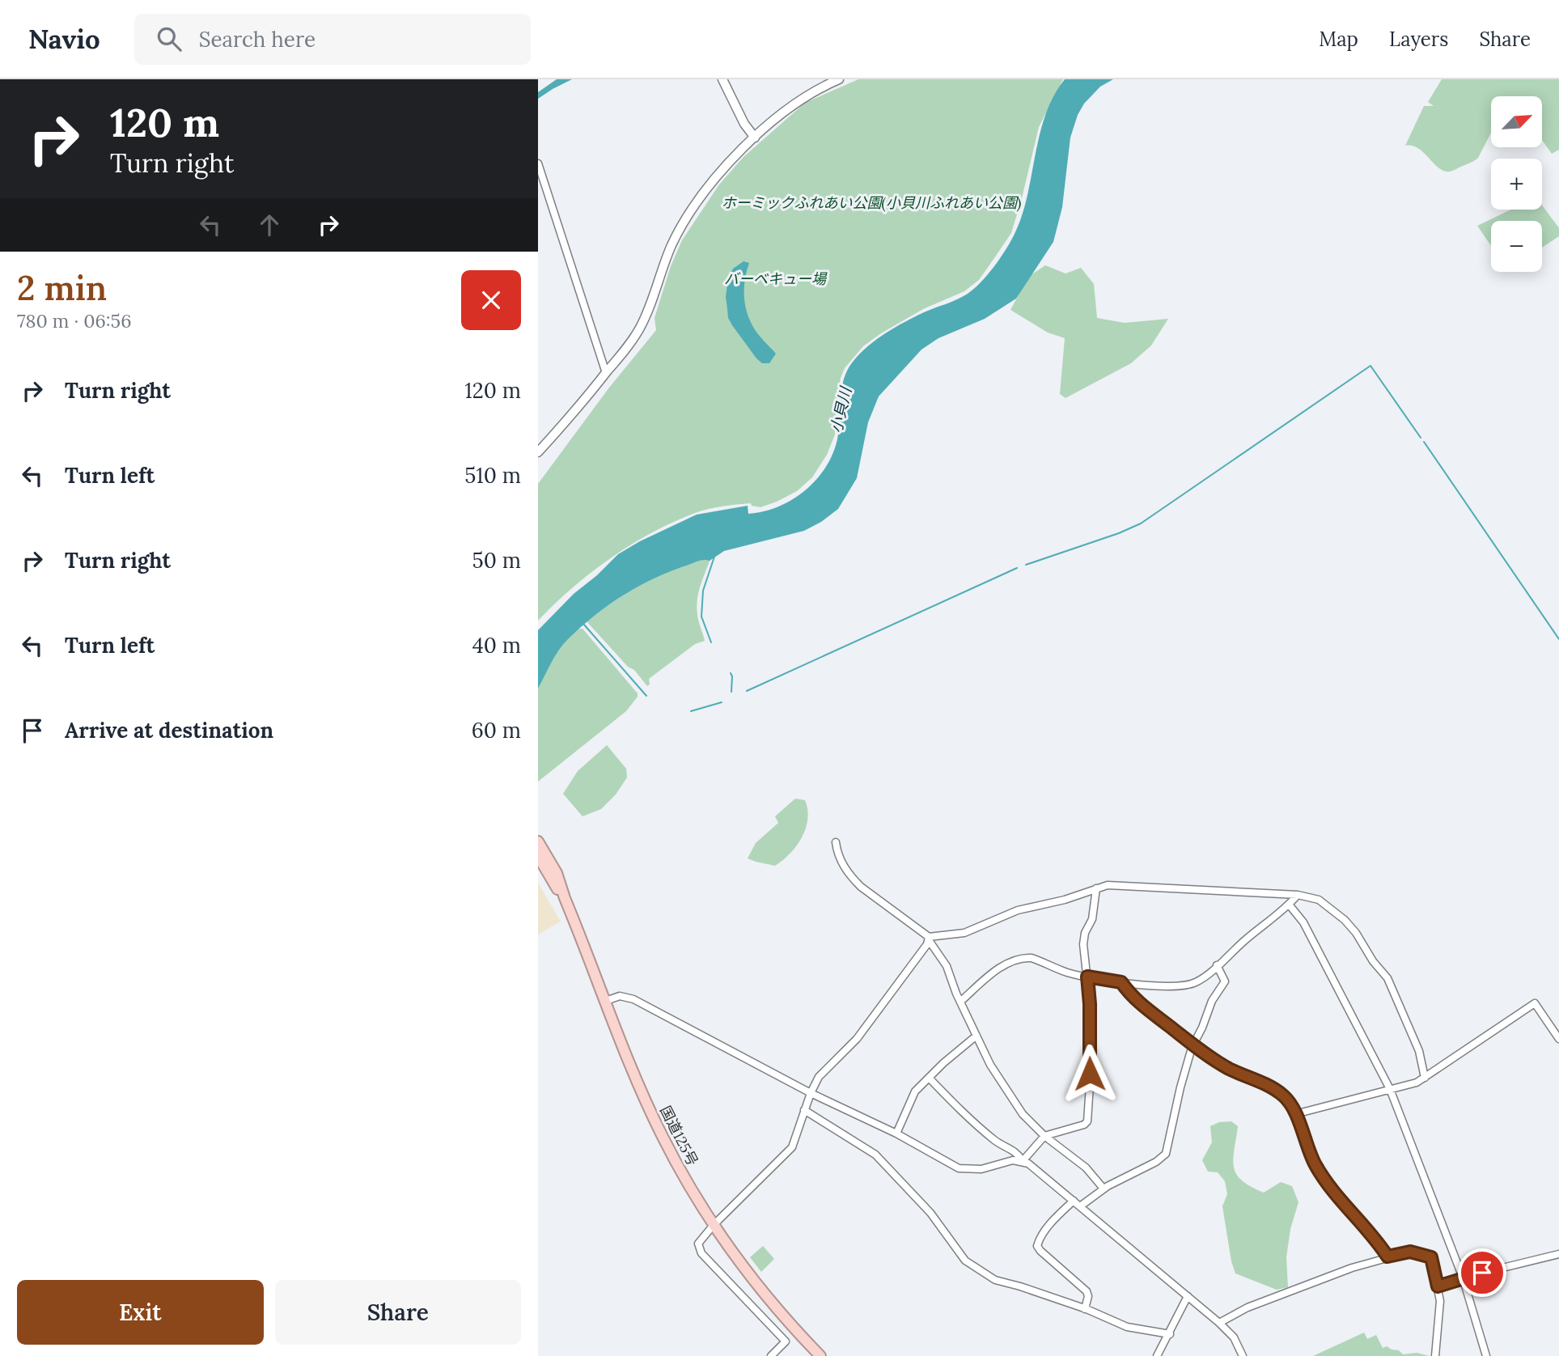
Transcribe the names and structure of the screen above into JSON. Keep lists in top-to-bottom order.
{
  "streets": {
    "highway": ["国道125号"]
  },
  "water": ["小貝川"],
  "parks": ["ホーミックふれあい公園(小貝川ふれあい公園)", "バーベキュー場"],
  "north": "top right",
  "page": {
    "header": "Navio",
    "search": "Search here",
    "nav": ["Map", "Layers", "Share"],
    "turn": ["120 m", "Turn right"],
    "map_buttons": ["+", "−"],
    "heading": ["2 min", "780 m · 06:56"],
    "list": [
      {
        "name": "Turn right",
        "value": "120 m"
      },
      {
        "name": "Turn left",
        "value": "510 m"
      },
      {
        "name": "Turn right",
        "value": "50 m"
      },
      {
        "name": "Turn left",
        "value": "40 m"
      },
      {
        "name": "Arrive at destination",
        "value": "60 m"
      }
    ],
    "buttons": ["Exit", "Share"]
  }
}
